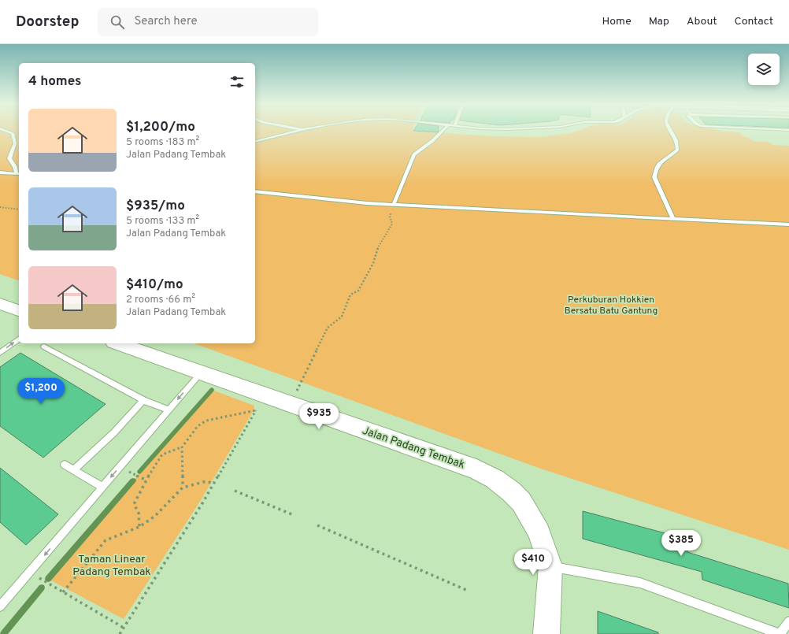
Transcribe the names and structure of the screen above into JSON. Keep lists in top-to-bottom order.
{
  "streets": {
    "street": ["Jalan Padang Tembak"]
  },
  "parks": ["Perkuburan Hokkien Bersatu Batu Gantung", "Taman Linear Padang Tembak"],
  "page": {
    "header": "Doorstep",
    "search": "Search here",
    "nav": [
      "Home",
      "Map",
      "About",
      "Contact"
    ],
    "heading": "4 homes",
    "list": [
      {
        "name": "$1,200/mo",
        "note": "5 rooms · 183 m² · Jalan Padang Tembak"
      },
      {
        "name": "$935/mo",
        "note": "5 rooms · 133 m² · Jalan Padang Tembak"
      },
      {
        "name": "$410/mo",
        "note": "2 rooms · 66 m² · Jalan Padang Tembak"
      }
    ],
    "price": [
      "$1,200",
      "$935",
      "$385",
      "$410"
    ]
  }
}
